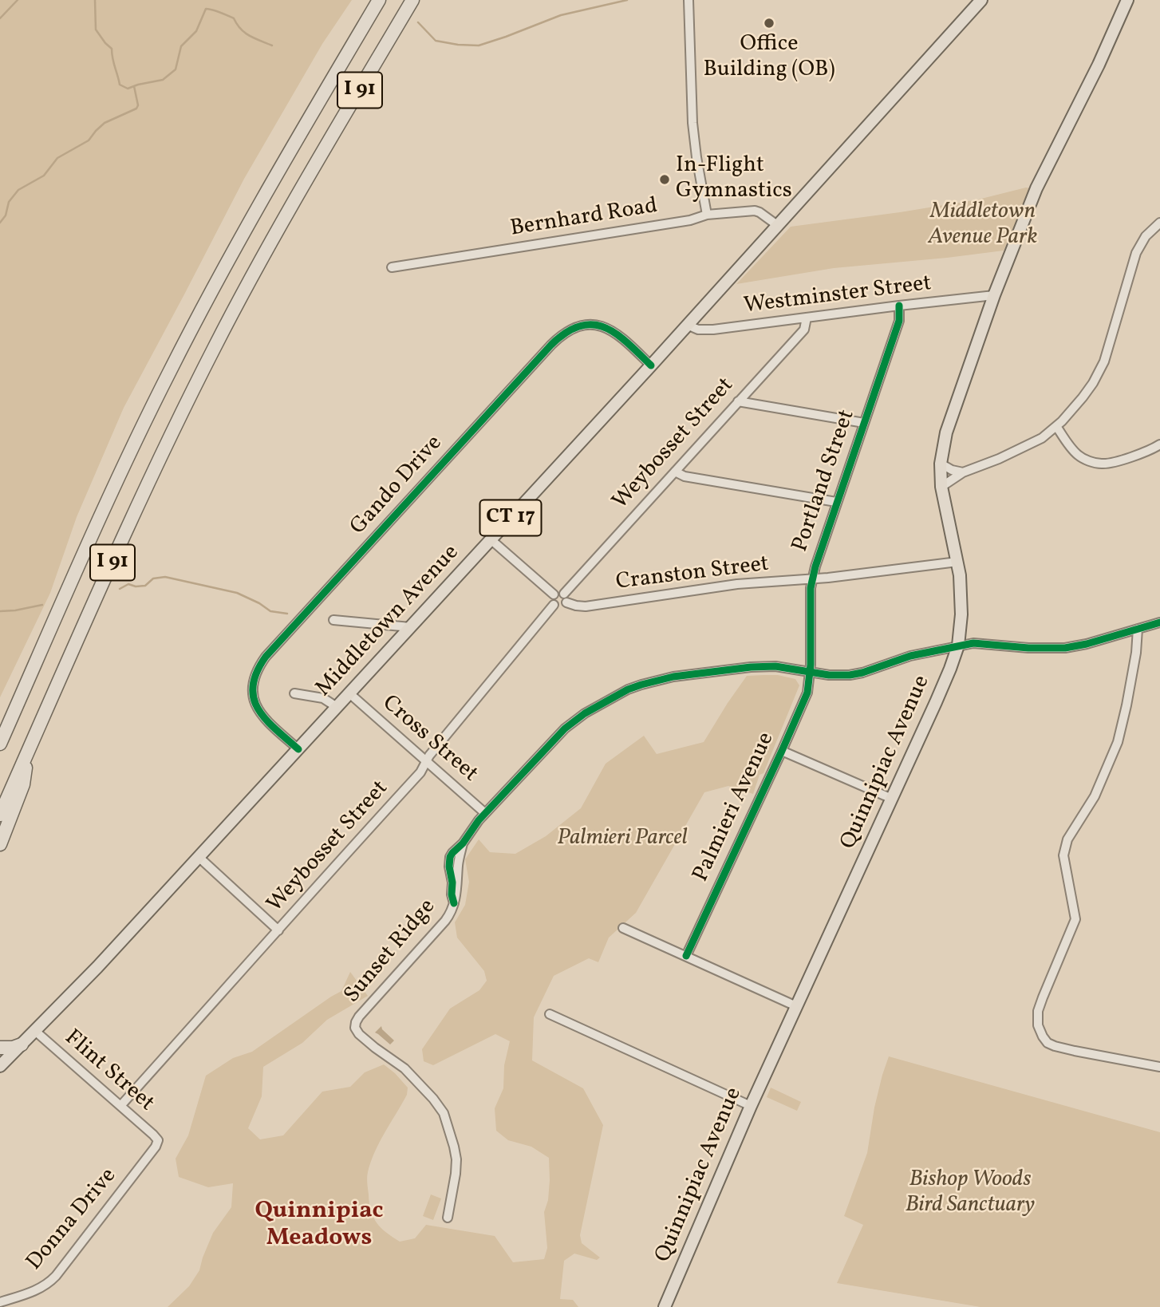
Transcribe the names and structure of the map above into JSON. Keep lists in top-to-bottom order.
{
  "streets": {
    "highway": ["I 91"],
    "main road": ["CT 17", "Middletown Avenue", "Quinnipiac Avenue"],
    "street": [
      "Bernhard Road",
      "Westminster Street",
      "Weybosset Street",
      "Portland Street",
      "Gando Drive",
      "Cranston Street",
      "Cross Street",
      "Palmieri Avenue",
      "Sunset Ridge",
      "Flint Street",
      "Donna Drive"
    ]
  },
  "crossings": [
    ["Bernhard Road", "Middletown Avenue"],
    ["Westminster Street", "Weybosset Street"],
    ["Westminster Street", "Portland Street"],
    ["Westminster Street", "Middletown Avenue"],
    ["Westminster Street", "Quinnipiac Avenue"],
    ["Weybosset Street", "Cranston Street"],
    ["Weybosset Street", "Cross Street"],
    ["Weybosset Street", "Flint Street"],
    ["Portland Street", "Cranston Street"],
    ["Portland Street", "Palmieri Avenue"],
    ["Portland Street", "Sunset Ridge"],
    ["Gando Drive", "Middletown Avenue"],
    ["Cranston Street", "Quinnipiac Avenue"],
    ["Middletown Avenue", "Cross Street"],
    ["Middletown Avenue", "Flint Street"],
    ["Cross Street", "Sunset Ridge"],
    ["Quinnipiac Avenue", "Sunset Ridge"],
    ["Palmieri Avenue", "Sunset Ridge"],
    ["Flint Street", "Donna Drive"]
  ],
  "districts": ["Quinnipiac Meadows"],
  "parks": ["Middletown Avenue Park", "Palmieri Parcel", "Bishop Woods Bird Sanctuary"],
  "places": ["Office Building (OB)", "In-Flight Gymnastics"]
}
